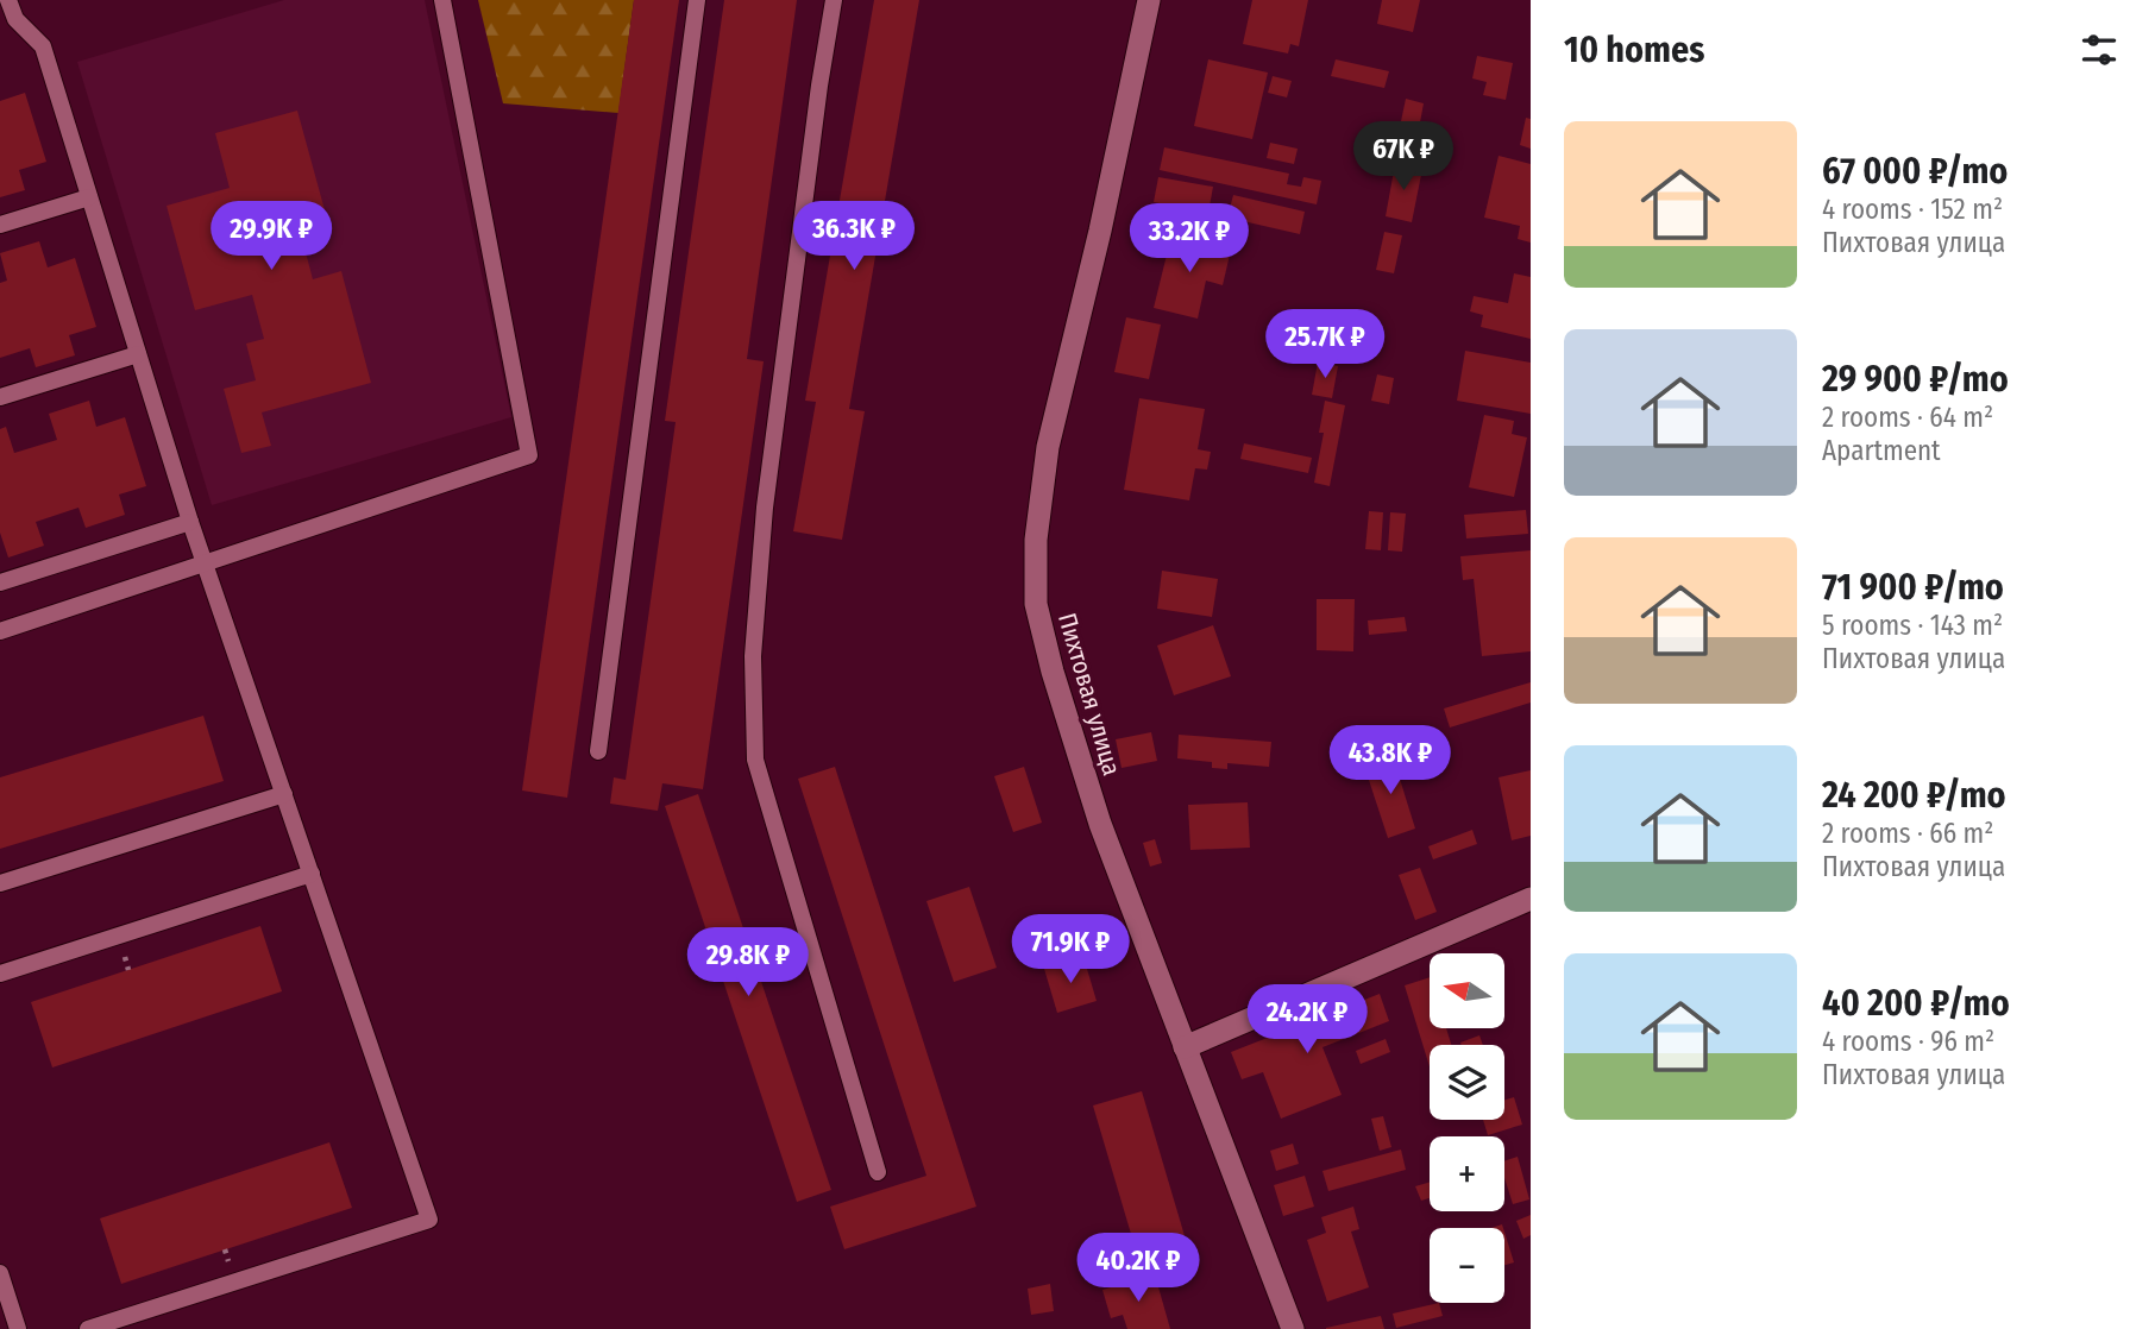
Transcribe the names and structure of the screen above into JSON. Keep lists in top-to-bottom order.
{
  "streets": {
    "street": ["Пихтовая улица"]
  },
  "north": "left",
  "page": {
    "heading": "10 homes",
    "list": [
      {
        "name": "67 000 ₽/mo",
        "note": "4 rooms · 152 m² · Пихтовая улица"
      },
      {
        "name": "29 900 ₽/mo",
        "note": "2 rooms · 64 m² · Apartment"
      },
      {
        "name": "71 900 ₽/mo",
        "note": "5 rooms · 143 m² · Пихтовая улица"
      },
      {
        "name": "24 200 ₽/mo",
        "note": "2 rooms · 66 m² · Пихтовая улица"
      },
      {
        "name": "40 200 ₽/mo",
        "note": "4 rooms · 96 m² · Пихтовая улица"
      }
    ],
    "price": [
      "67K ₽",
      "29.9K ₽",
      "36.3K ₽",
      "33.2K ₽",
      "25.7K ₽",
      "43.8K ₽",
      "71.9K ₽",
      "29.8K ₽",
      "24.2K ₽",
      "40.2K ₽"
    ],
    "map_buttons": ["+", "−"]
  }
}
